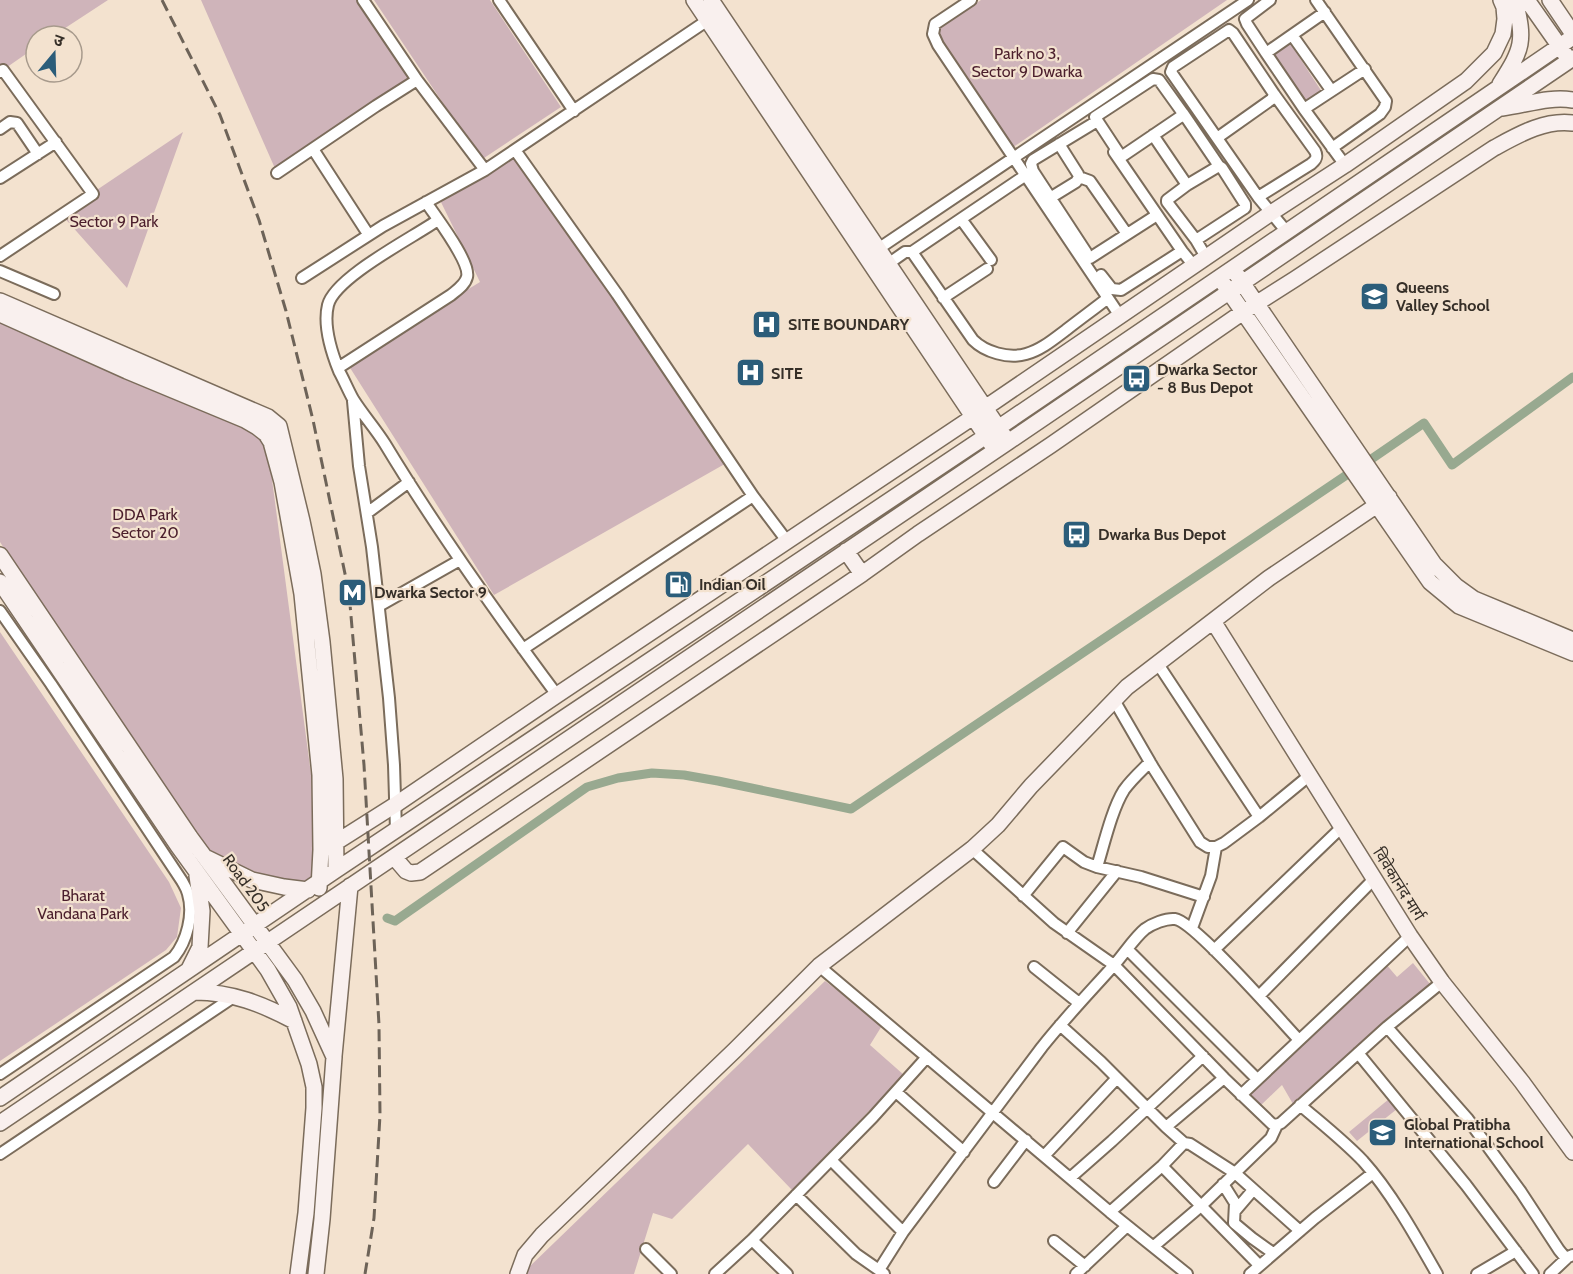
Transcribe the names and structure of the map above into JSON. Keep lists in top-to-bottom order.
{
  "streets": {
    "street": ["Road 205", "विवेकानंद मार्ग"]
  },
  "parks": [
    "Park no 3, Sector 9 Dwarka",
    "Sector 9 Park",
    "DDA Park Sector 20",
    "Bharat Vandana Park"
  ],
  "places": {
    "school or university": ["Queens Valley School", "Global Pratibha International School"],
    "hospital": ["SITE BOUNDARY", "SITE"],
    "bus stop": ["Dwarka Sector - 8 Bus Depot", "Dwarka Bus Depot"],
    "fuel station": ["Indian Oil"],
    "metro station": ["Dwarka Sector 9"]
  },
  "north": "top"
}
